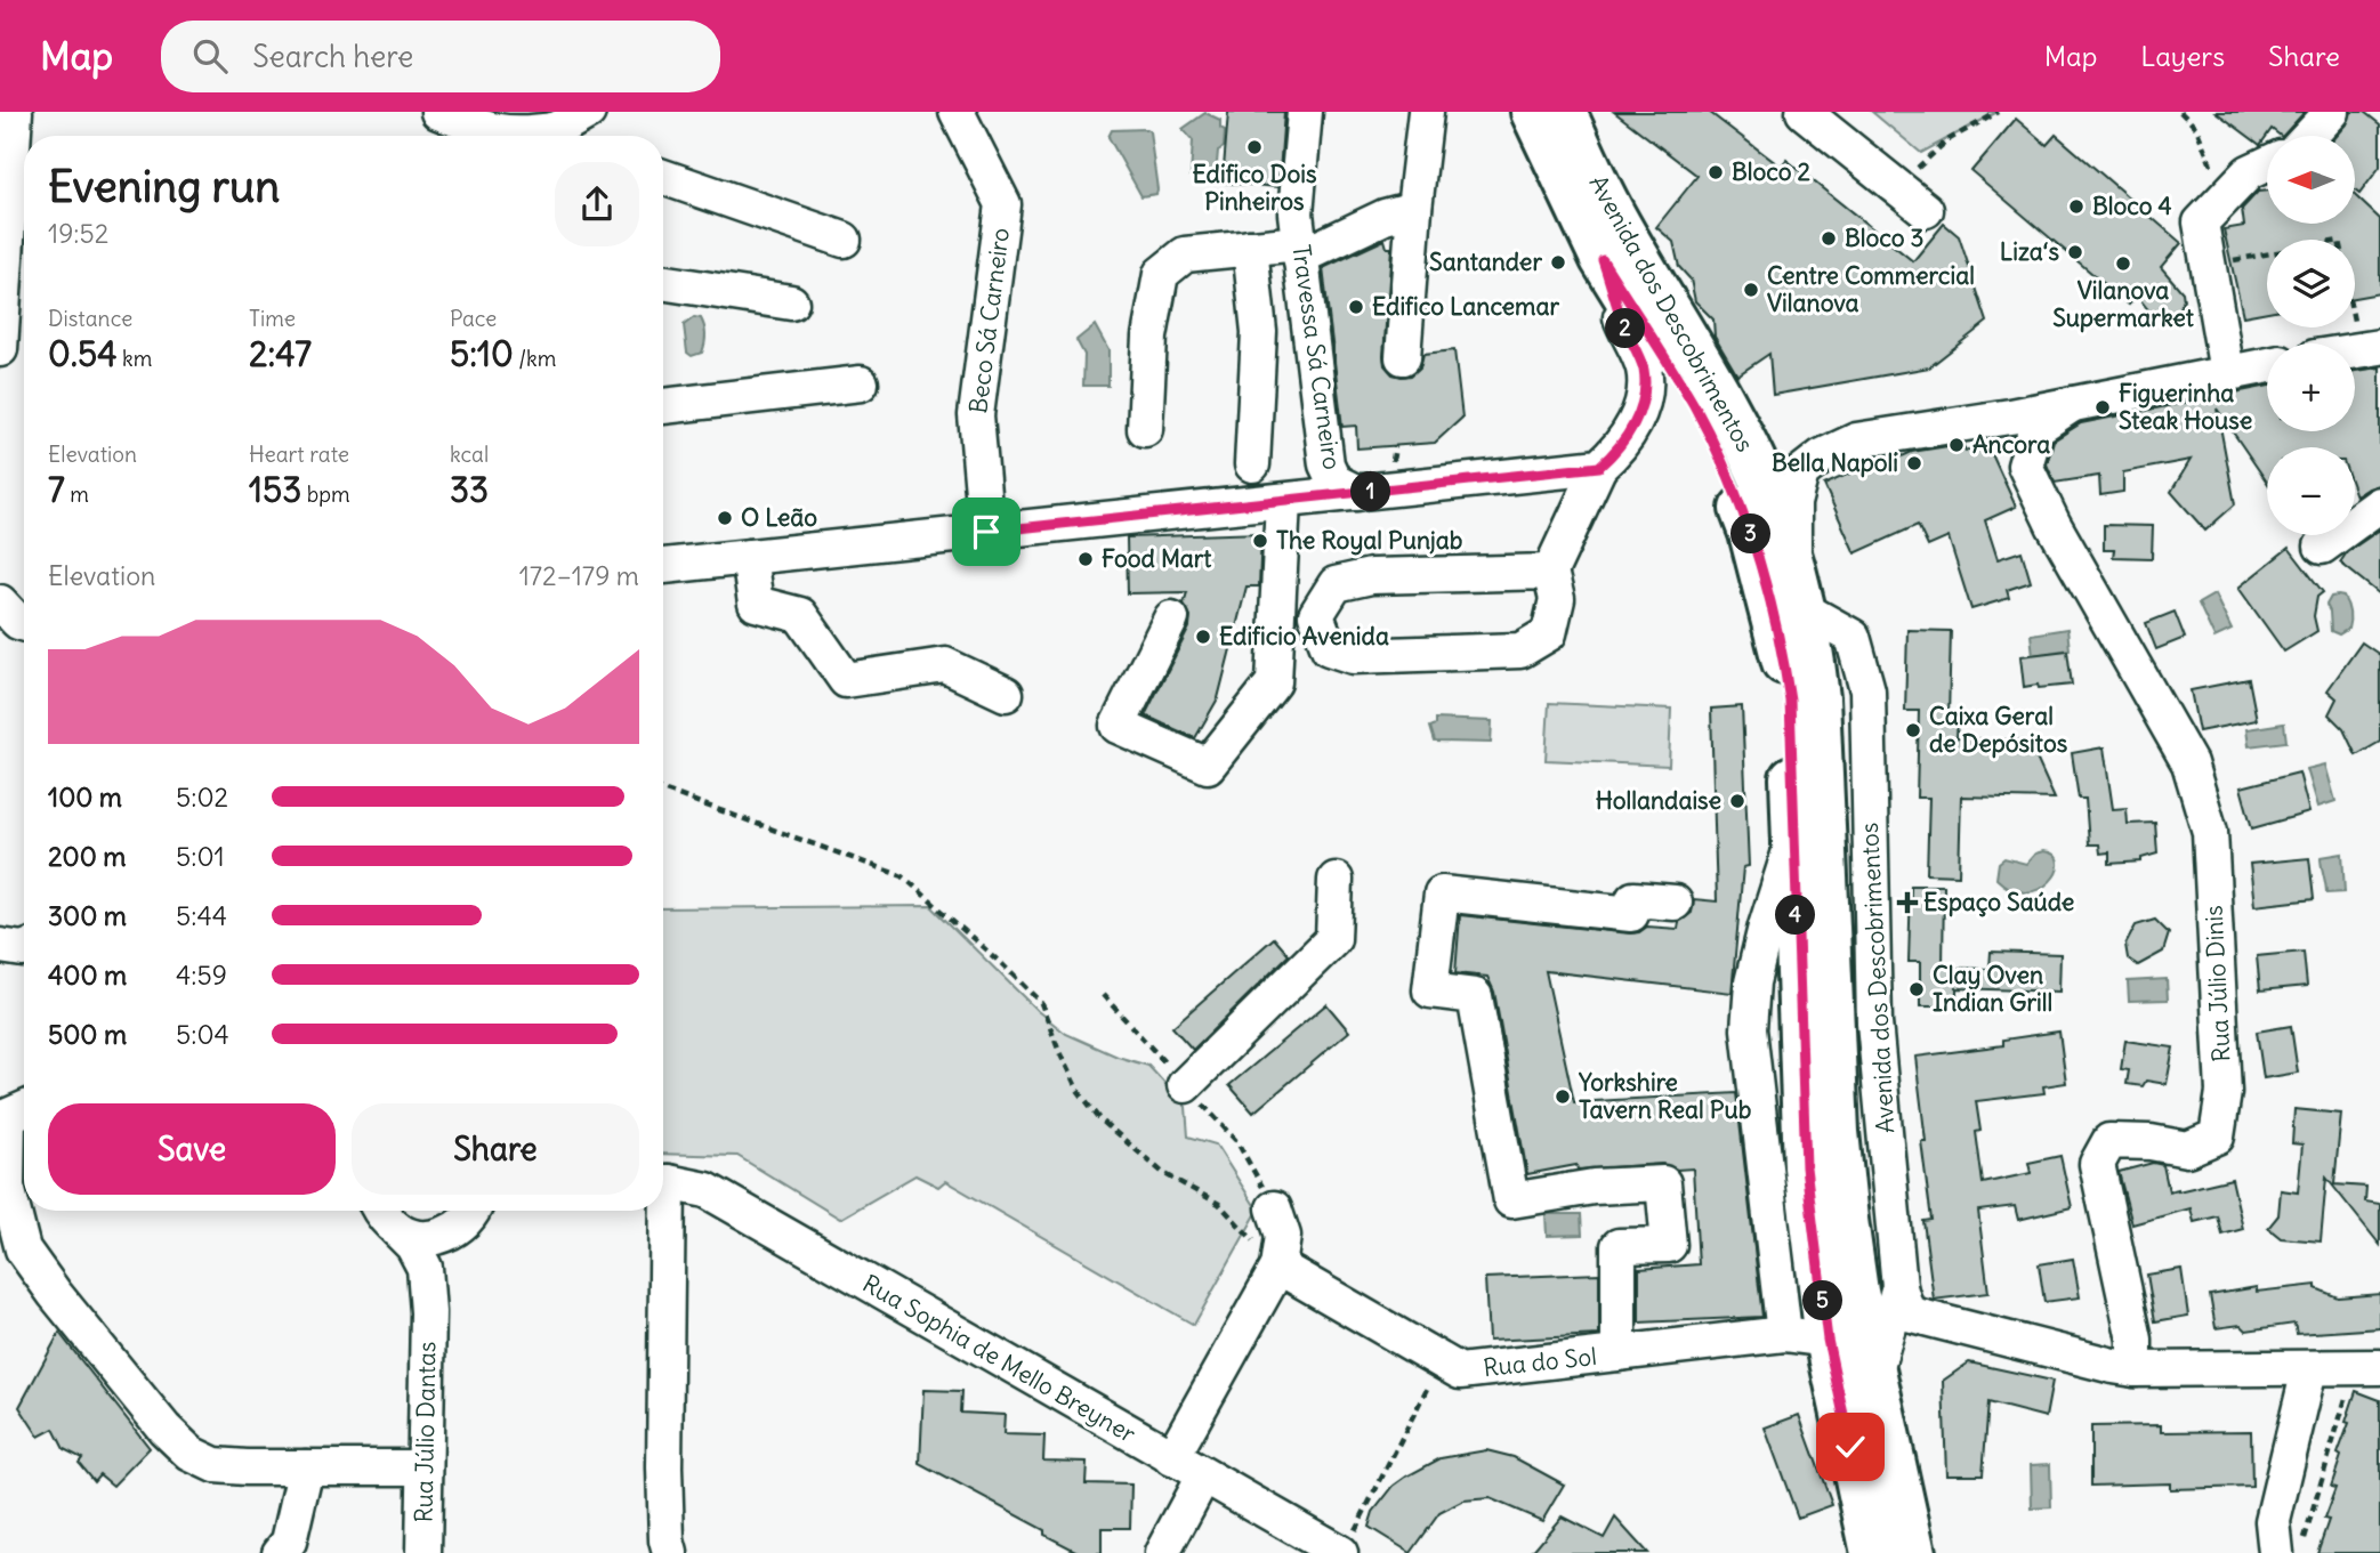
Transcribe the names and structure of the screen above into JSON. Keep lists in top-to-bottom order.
{
  "streets": {
    "main road": ["Avenida dos Descobrimentos"],
    "street": [
      "Beco Sá Carneiro",
      "Travessa Sá Carneiro",
      "Rua Júlio Dinis",
      "Rua Sophia de Mello Breyner",
      "Rua do Sol",
      "Rua Júlio Dantas"
    ]
  },
  "crossings": [
    ["Avenida dos Descobrimentos", "Rua do Sol"]
  ],
  "places": {
    "other": [
      "Edifico Dois Pinheiros",
      "Bloco 2",
      "Bloco 4",
      "Bloco 3",
      "Liza‘s",
      "Santander",
      "Vilanova Supermarket",
      "Centre Commercial Vilanova",
      "Edifico Lancemar",
      "Figuerinha Steak House",
      "Ancora",
      "Bella Napoli",
      "O Leão",
      "The Royal Punjab",
      "Food Mart",
      "Edificio Avenida",
      "Caixa Geral de Depósitos",
      "Hollandaise",
      "Clay Oven Indian Grill",
      "Yorkshire Tavern Real Pub"
    ],
    "health": ["Espaço Saúde"]
  },
  "north": "left",
  "page": {
    "header": "Map",
    "search": "Search here",
    "nav": ["Map", "Layers", "Share"],
    "map_buttons": ["+", "−"],
    "heading": ["Evening run", "19:52"],
    "stats": [
      ["Distance", "0.54 km"],
      ["Time", "2:47"],
      ["Pace", "5:10 /km"],
      ["Elevation", "7 m"],
      ["Heart rate", "153 bpm"],
      ["kcal", "33"]
    ],
    "pins": [
      "2",
      "1",
      "3",
      "4",
      "5"
    ],
    "chart": ["Elevation", "172–179 m"],
    "list": [
      {
        "name": "100 m",
        "note": "5:02"
      },
      {
        "name": "200 m",
        "note": "5:01"
      },
      {
        "name": "300 m",
        "note": "5:44"
      },
      {
        "name": "400 m",
        "note": "4:59"
      },
      {
        "name": "500 m",
        "note": "5:04"
      }
    ],
    "buttons": ["Save", "Share"]
  }
}
